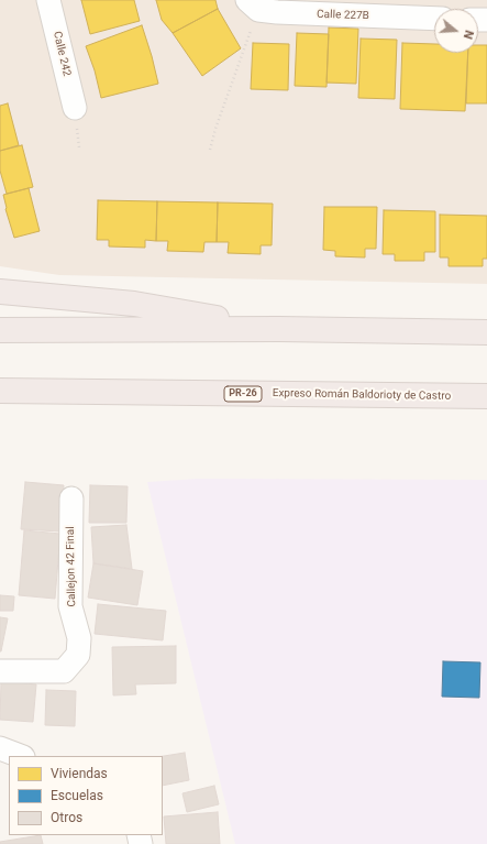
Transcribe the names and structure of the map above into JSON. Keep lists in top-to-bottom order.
{
  "streets": {
    "highway": ["PR-26", "Expreso Román Baldorioty de Castro"],
    "street": ["Calle 227B", "Calle 242", "Callejon 42 Final"]
  },
  "legend": ["Viviendas", "Escuelas", "Otros"],
  "north": "right"
}
